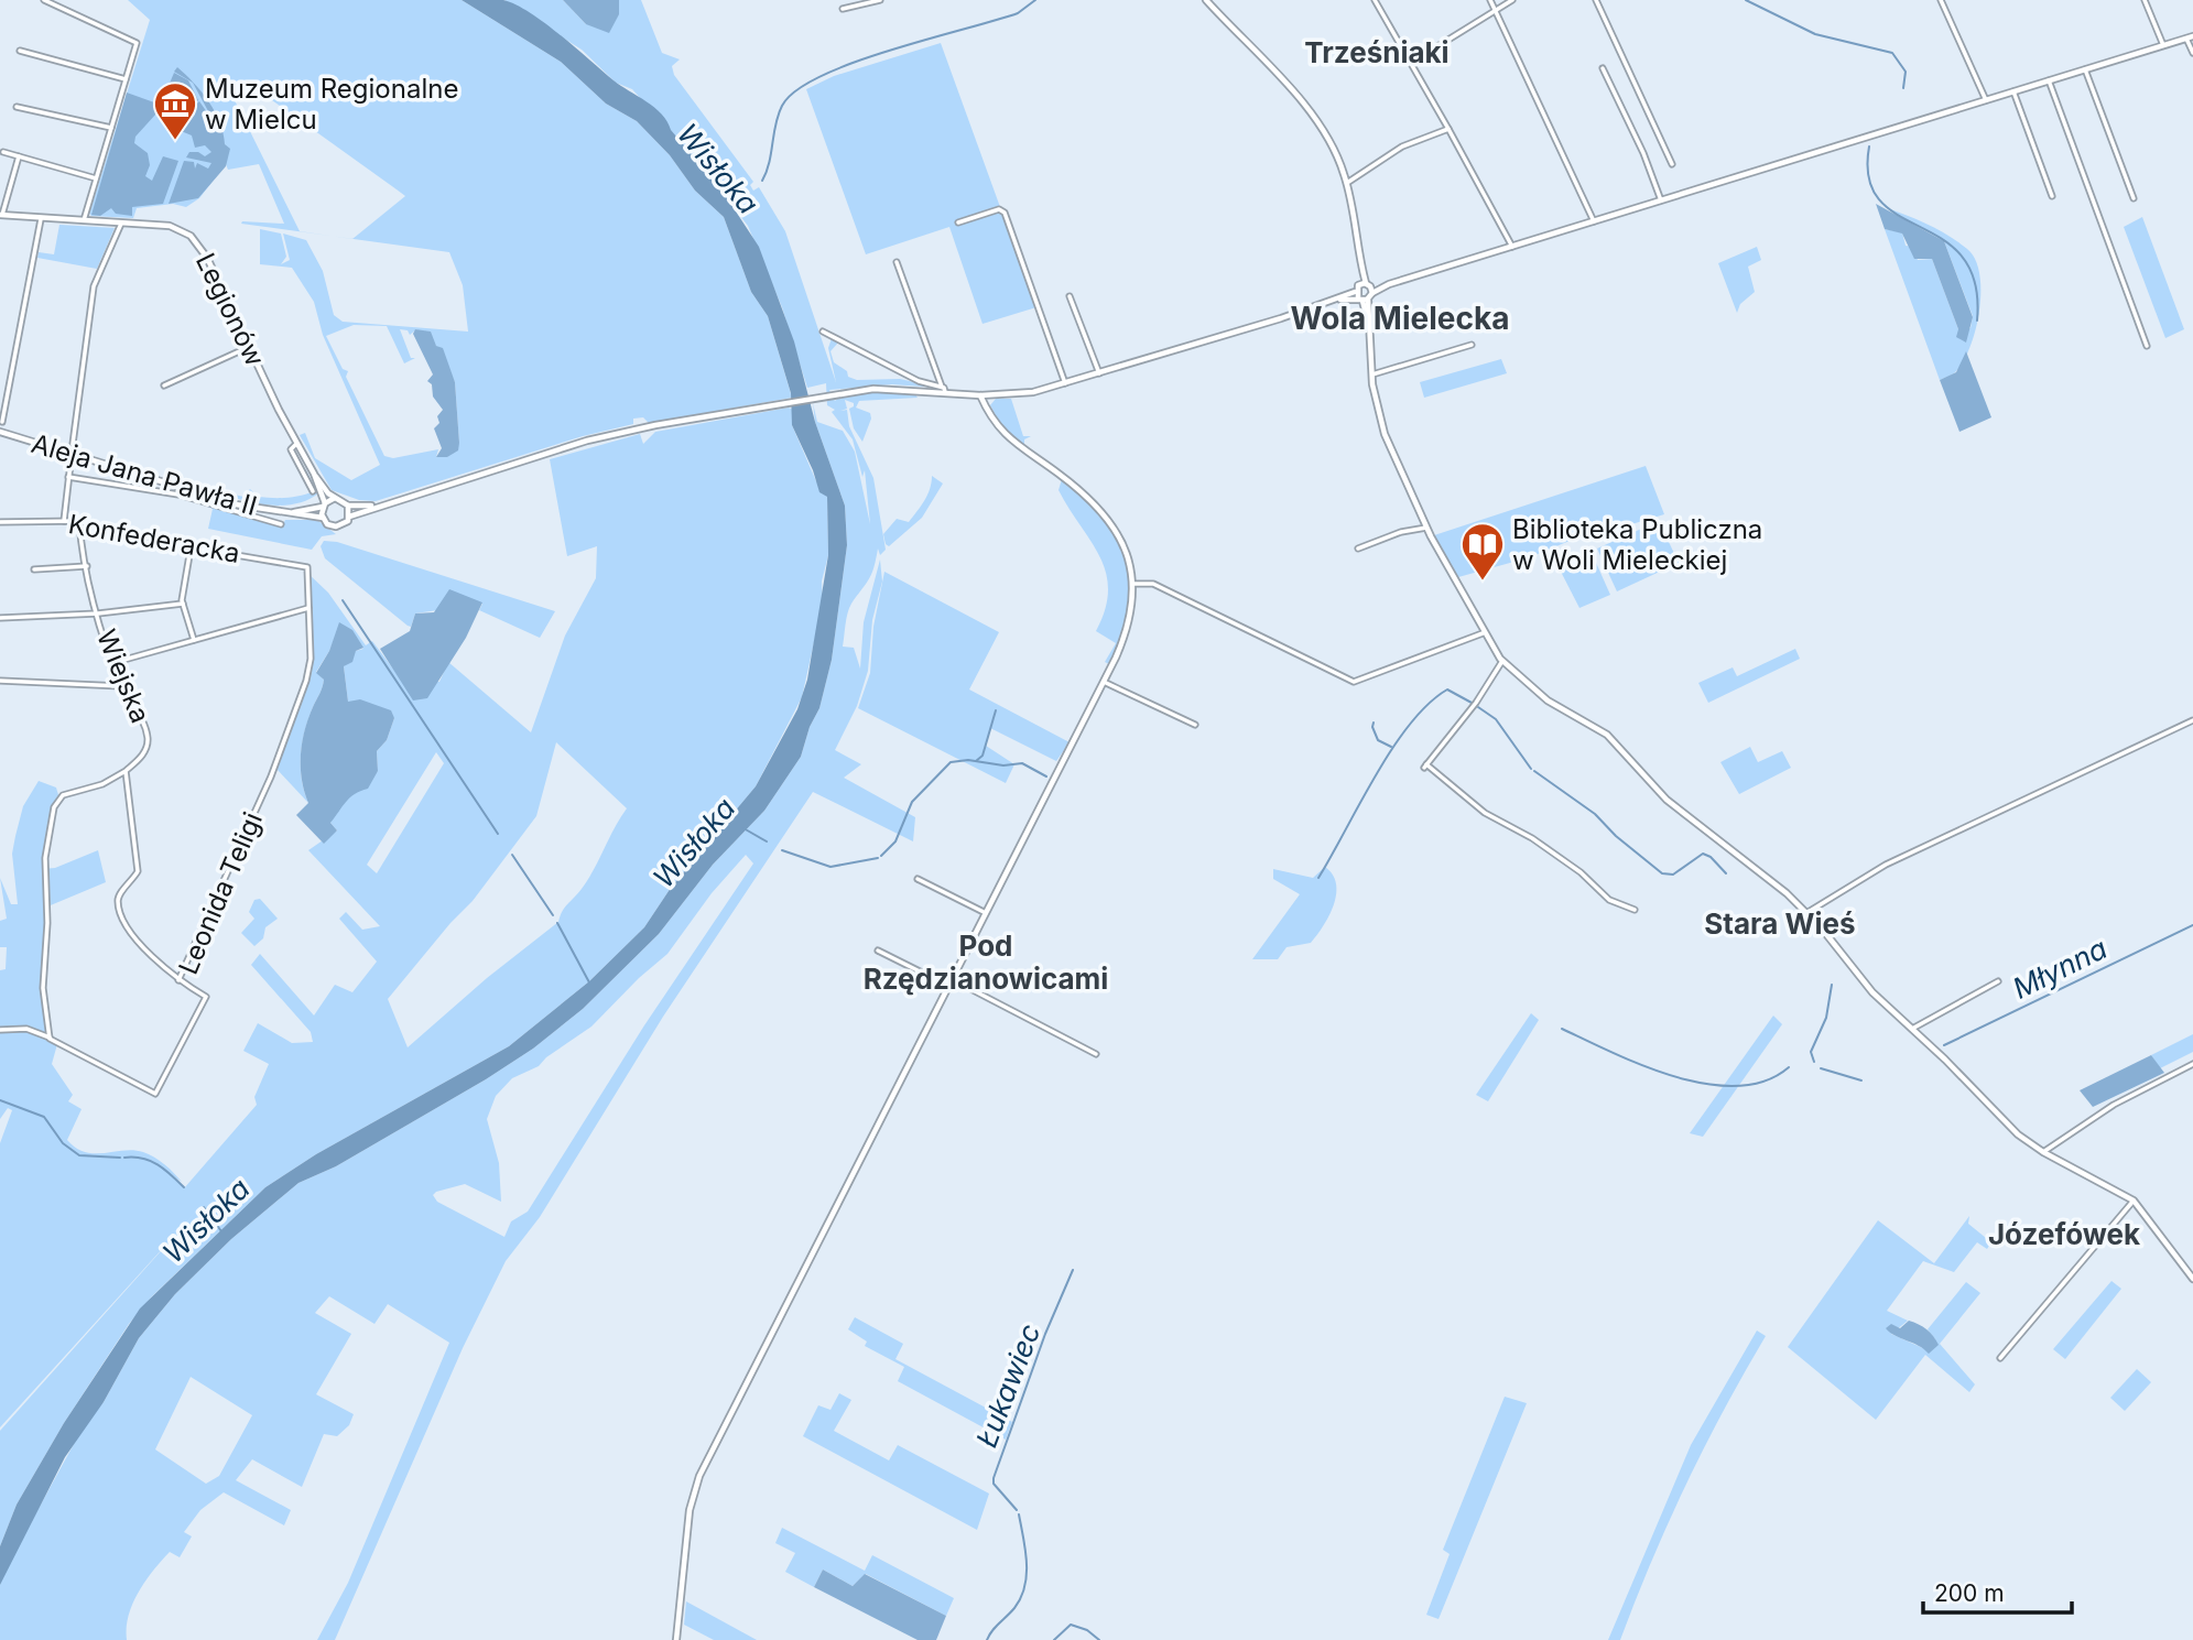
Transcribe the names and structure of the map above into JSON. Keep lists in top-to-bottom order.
{
  "streets": {
    "street": [
      "Legionów",
      "Aleja Jana Pawła II",
      "Konfederacka",
      "Wiejska",
      "Leonida Teligi"
    ]
  },
  "crossings": [
    ["Legionów", "Aleja Jana Pawła II"],
    ["Konfederacka", "Wiejska"],
    ["Konfederacka", "Leonida Teligi"]
  ],
  "districts": [
    "Trześniaki",
    "Wola Mielecka",
    "Stara Wieś",
    "Pod Rzędzianowicami",
    "Józefówek"
  ],
  "water": ["Wisłoka", "Młynna", "Łukawiec"],
  "places": {
    "museum": ["Muzeum Regionalne w Mielcu"],
    "library": ["Biblioteka Publiczna w Woli Mieleckiej"]
  },
  "scale_bar": "200 m"
}
